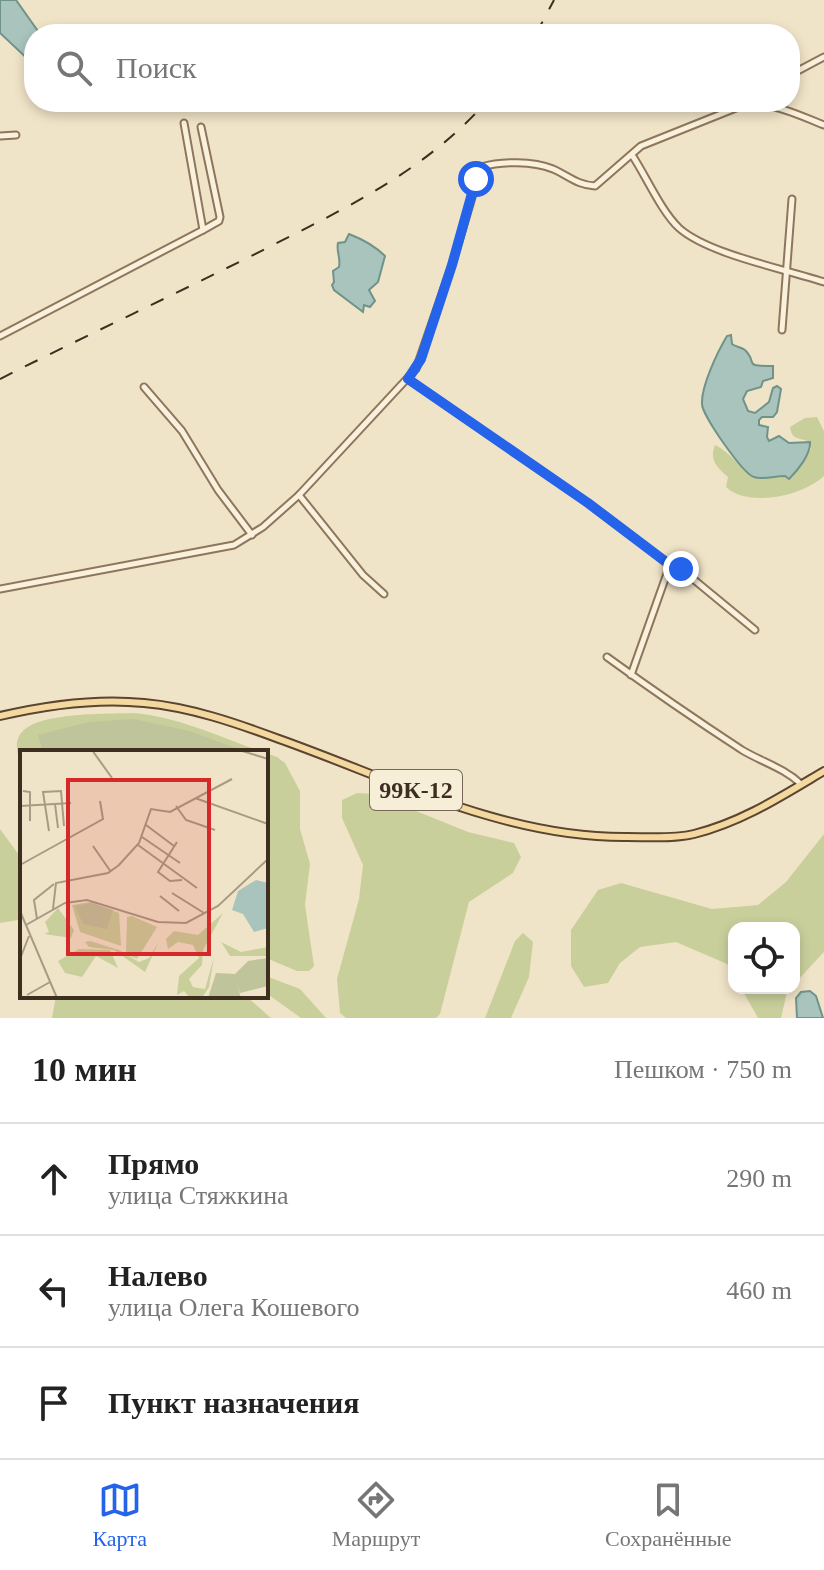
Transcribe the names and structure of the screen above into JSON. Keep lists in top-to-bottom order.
{
  "streets": {
    "main road": ["99К-12"]
  },
  "page": {
    "search": "Поиск",
    "heading": ["10 мин", "Пешком · 750 m"],
    "list": [
      ["Прямо", "улица Стяжкина", "290 m"],
      ["Налево", "улица Олега Кошевого", "460 m"],
      "Пункт назначения"
    ],
    "nav": ["Карта", "Маршрут", "Сохранённые"]
  }
}
